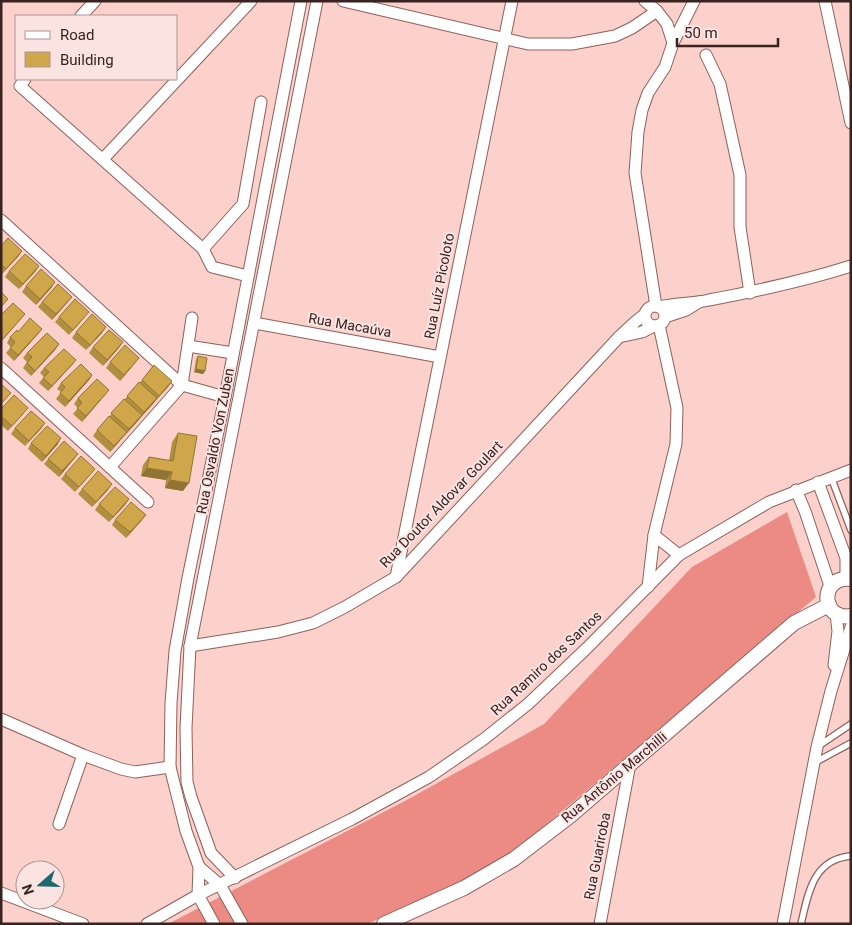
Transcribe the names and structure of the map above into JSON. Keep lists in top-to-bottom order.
{
  "streets": {
    "street": [
      "Rua Luíz Picoloto",
      "Rua Macaúva",
      "Rua Osvaldo Von Zuben",
      "Rua Doutor Aldovar Goulart",
      "Rua Ramiro dos Santos",
      "Rua Antônio Marchilli",
      "Rua Guariroba"
    ]
  },
  "crossings": [
    ["Rua Luíz Picoloto", "Rua Macaúva"],
    ["Rua Luíz Picoloto", "Rua Doutor Aldovar Goulart"],
    ["Rua Macaúva", "Rua Osvaldo Von Zuben"],
    ["Rua Osvaldo Von Zuben", "Rua Doutor Aldovar Goulart"],
    ["Rua Osvaldo Von Zuben", "Rua Ramiro dos Santos"],
    ["Rua Antônio Marchilli", "Rua Guariroba"]
  ],
  "legend": ["Road", "Building"],
  "scale_bar": "50 m",
  "north": "left"
}
